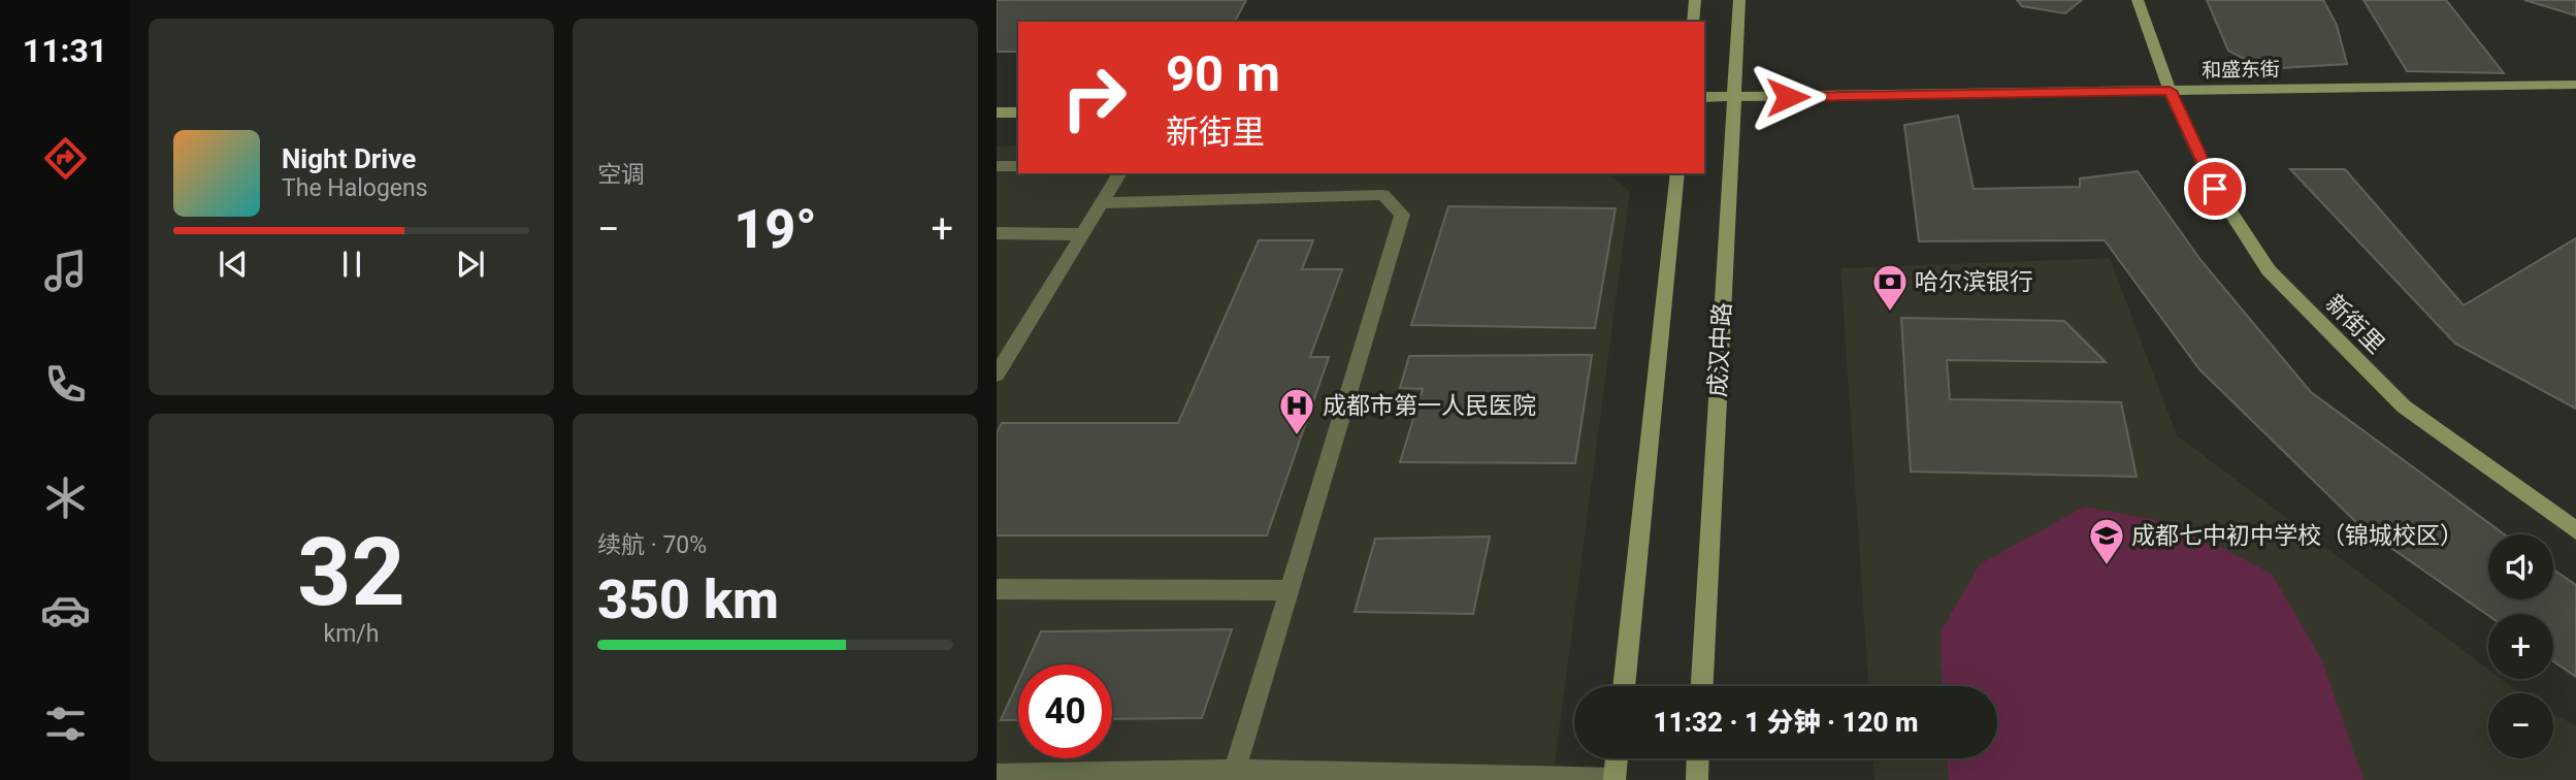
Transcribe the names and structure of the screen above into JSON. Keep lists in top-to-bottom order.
{
  "streets": {
    "street": ["和盛东街", "新街里", "成汉中路"]
  },
  "crossings": [
    ["和盛东街", "新街里"],
    ["和盛东街", "成汉中路"]
  ],
  "places": {
    "bank": ["哈尔滨银行"],
    "hospital": ["成都市第一人民医院"],
    "school or university": ["成都七中初中学校（锦城校区）"]
  },
  "page": {
    "tabs": "11:31",
    "tile": [
      "空调",
      ["32", "km/h"],
      ["续航 · 70%", "350 km"]
    ],
    "turn": ["90 m", "新街里"],
    "song": ["Night Drive", "The Halogens"],
    "heat": ["−", "19°", "+"],
    "map_buttons": ["+", "−"],
    "limit": "40",
    "trip": "11:32 · 1 分钟 · 120 m"
  }
}
